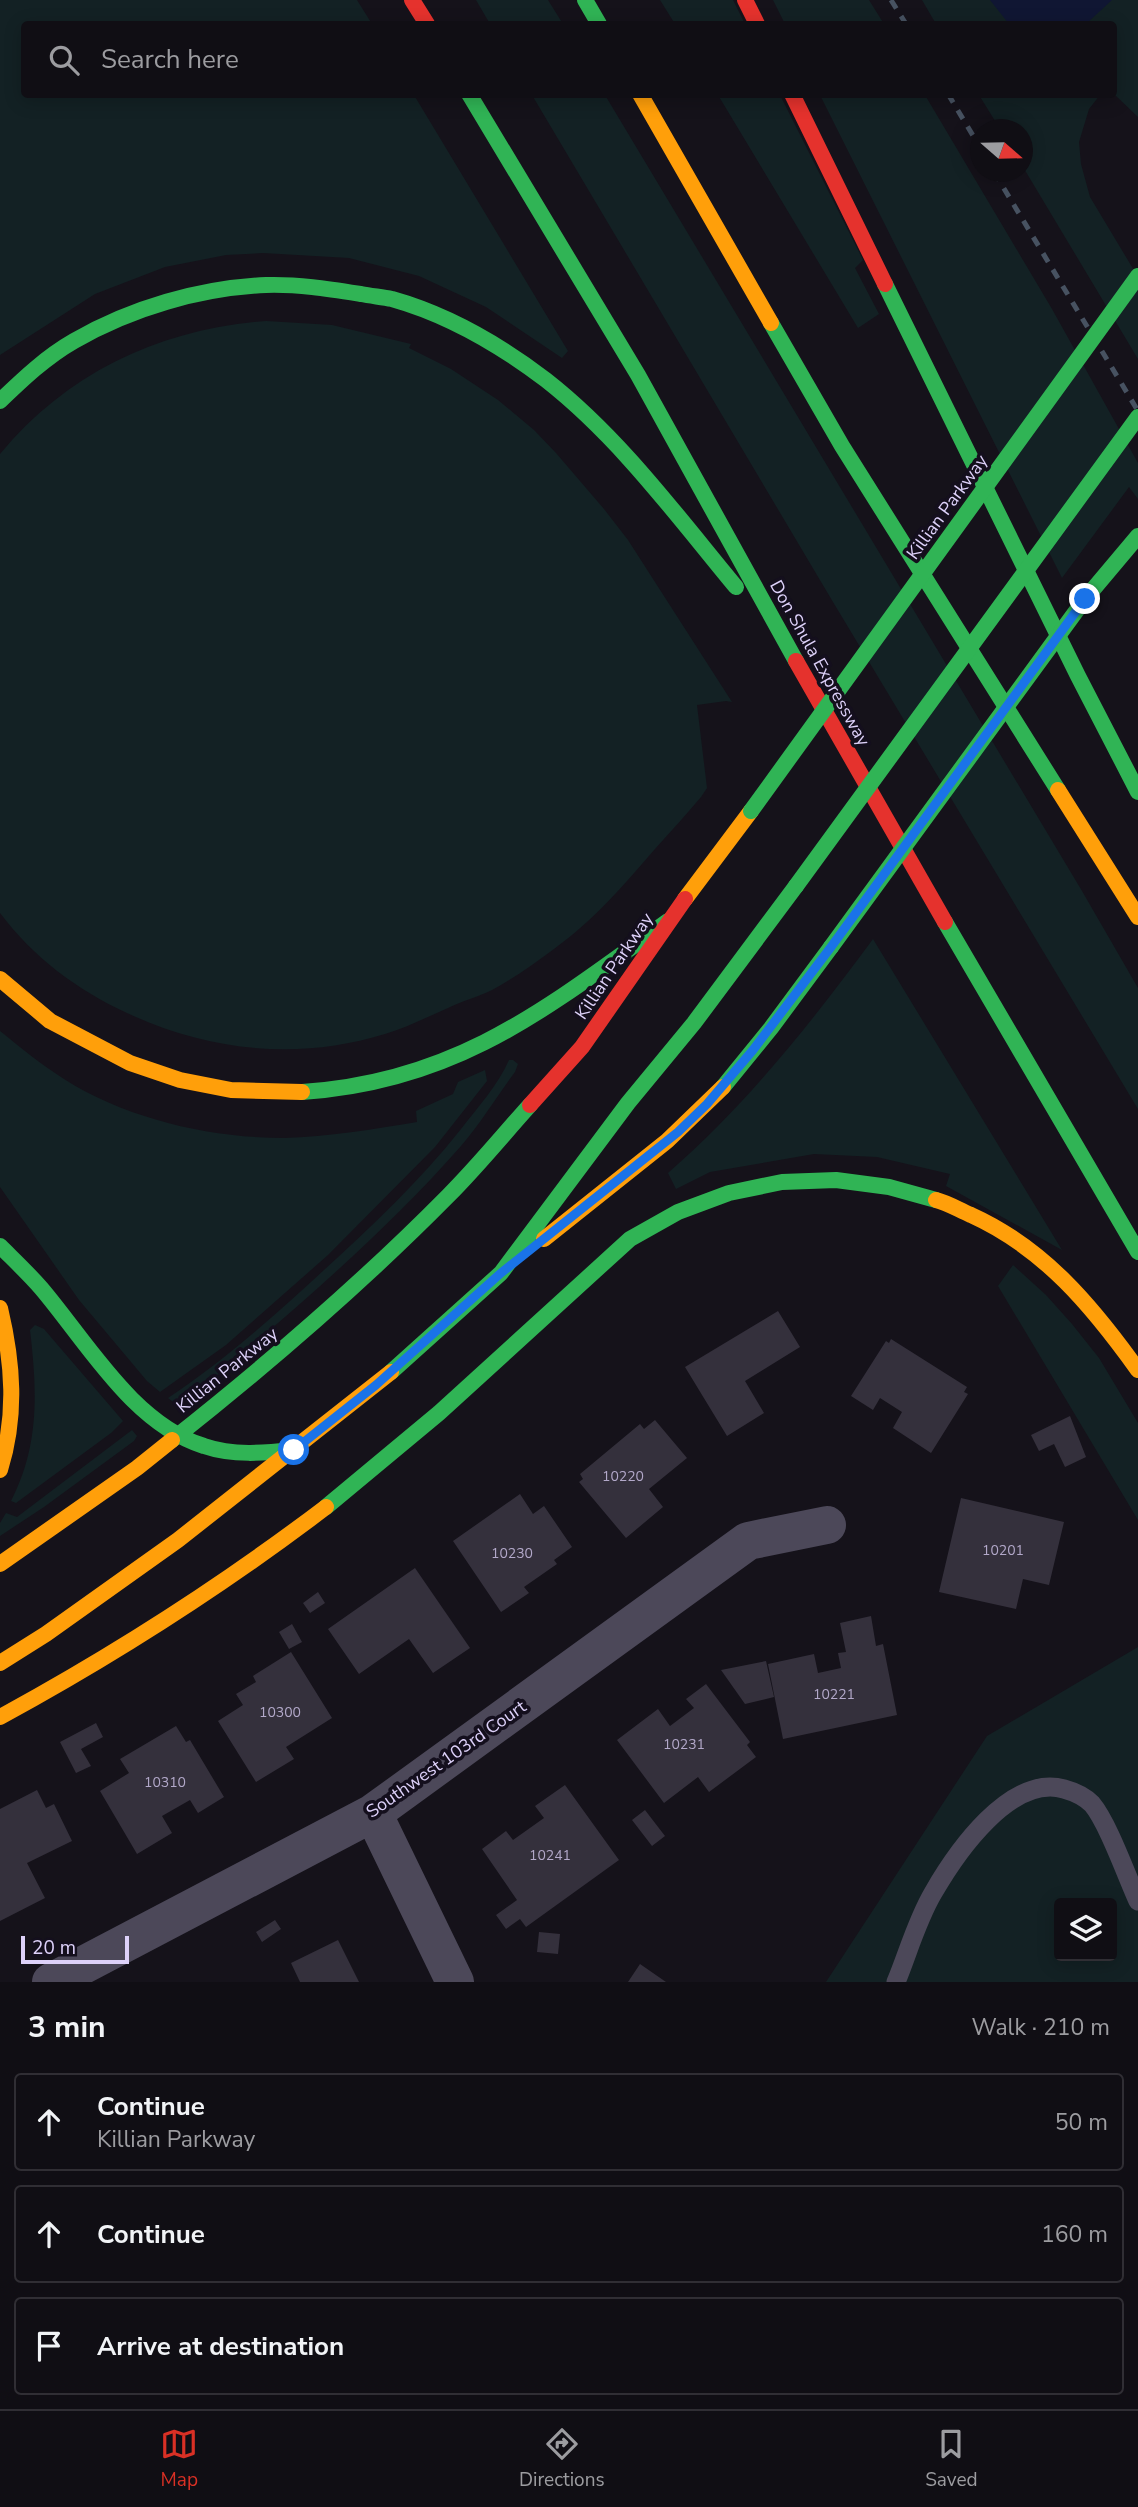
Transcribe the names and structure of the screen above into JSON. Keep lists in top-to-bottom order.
{
  "streets": {
    "main road": ["Killian Parkway", "Don Shula Expressway"],
    "street": ["Southwest 103rd Court"]
  },
  "house_numbers": [
    "10220",
    "10201",
    "10230",
    "10221",
    "10300",
    "10231",
    "10310",
    "10241"
  ],
  "scale_bar": "20 m",
  "north": "right",
  "page": {
    "search": "Search here",
    "scale": "20 m",
    "heading": ["3 min", "Walk · 210 m"],
    "list": [
      ["Continue", "Killian Parkway", "50 m"],
      ["Continue", "160 m"],
      "Arrive at destination"
    ],
    "nav": ["Map", "Directions", "Saved"]
  }
}
